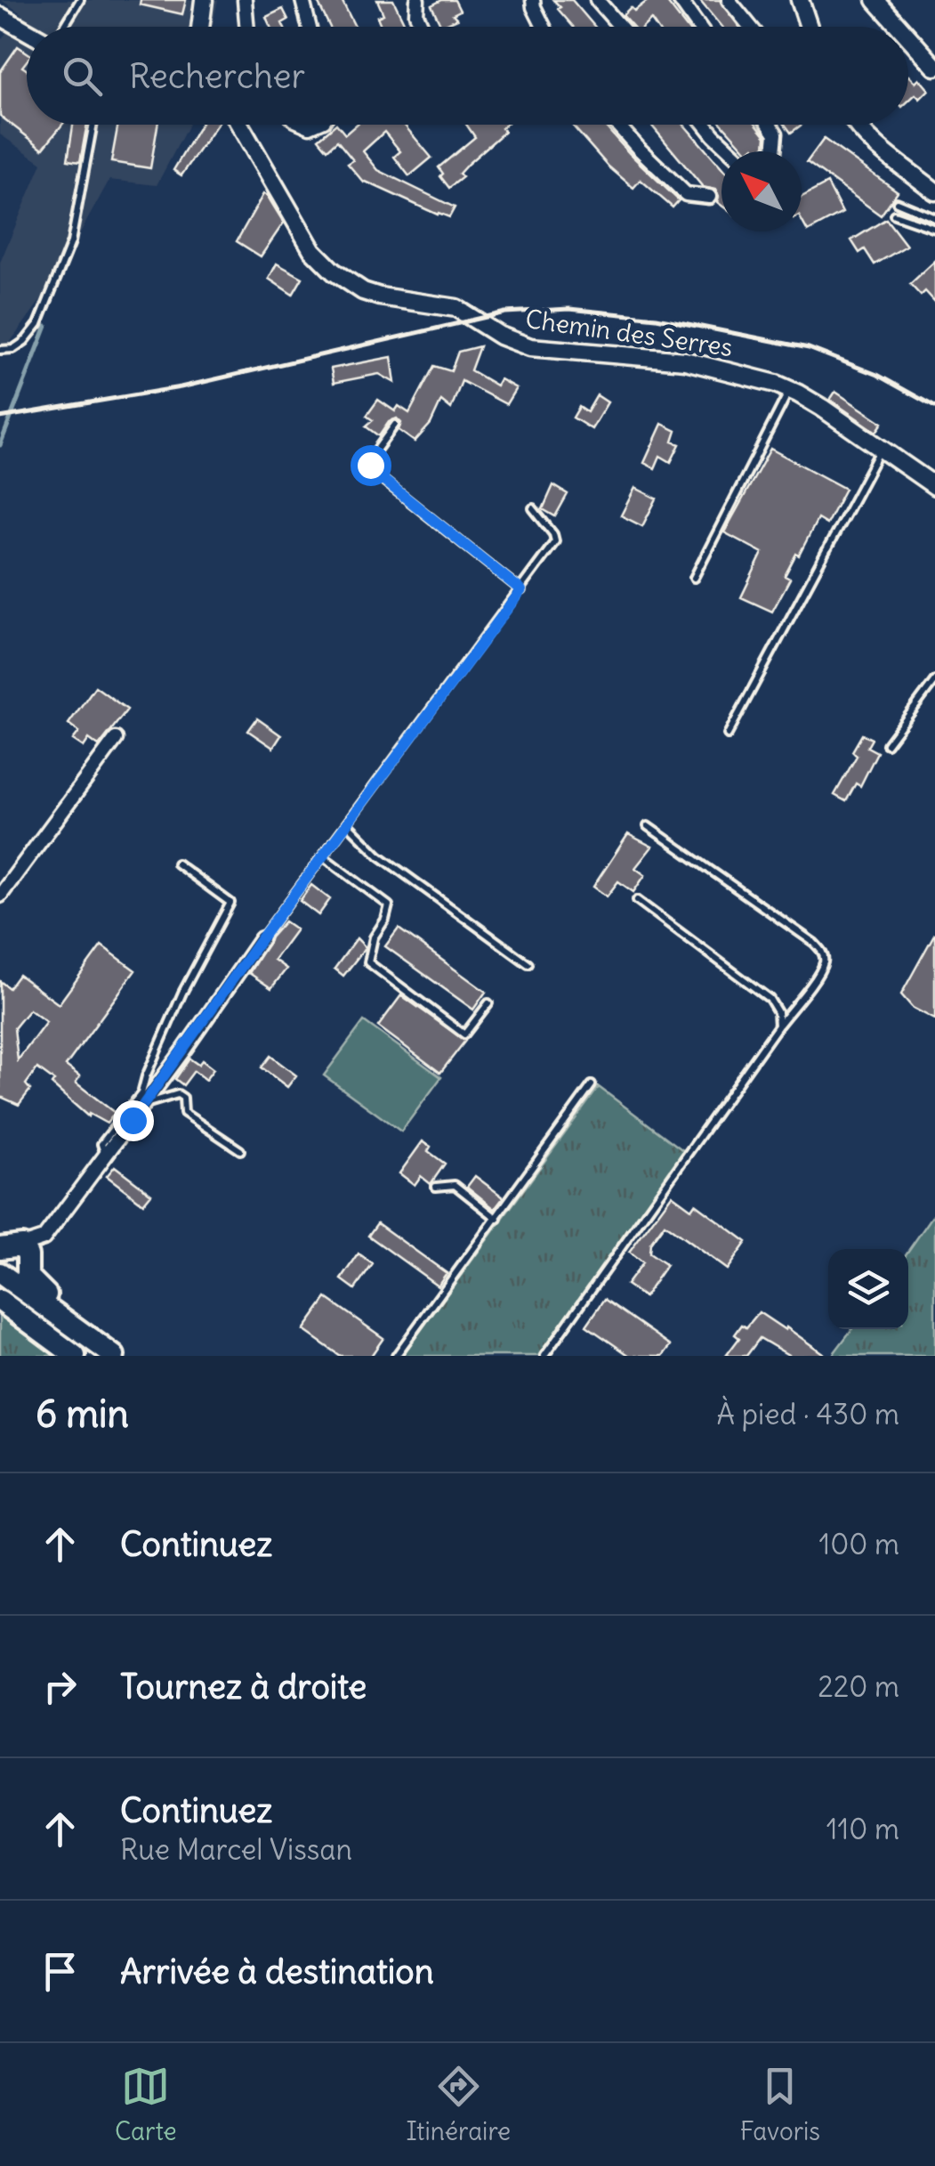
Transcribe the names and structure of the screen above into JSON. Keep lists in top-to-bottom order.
{
  "streets": {
    "street": ["Chemin des Serres"]
  },
  "north": "top left",
  "page": {
    "search": "Rechercher",
    "heading": ["6 min", "À pied · 430 m"],
    "list": [
      ["Continuez", "100 m"],
      ["Tournez à droite", "220 m"],
      ["Continuez", "Rue Marcel Vissan", "110 m"],
      "Arrivée à destination"
    ],
    "nav": ["Carte", "Itinéraire", "Favoris"]
  }
}
